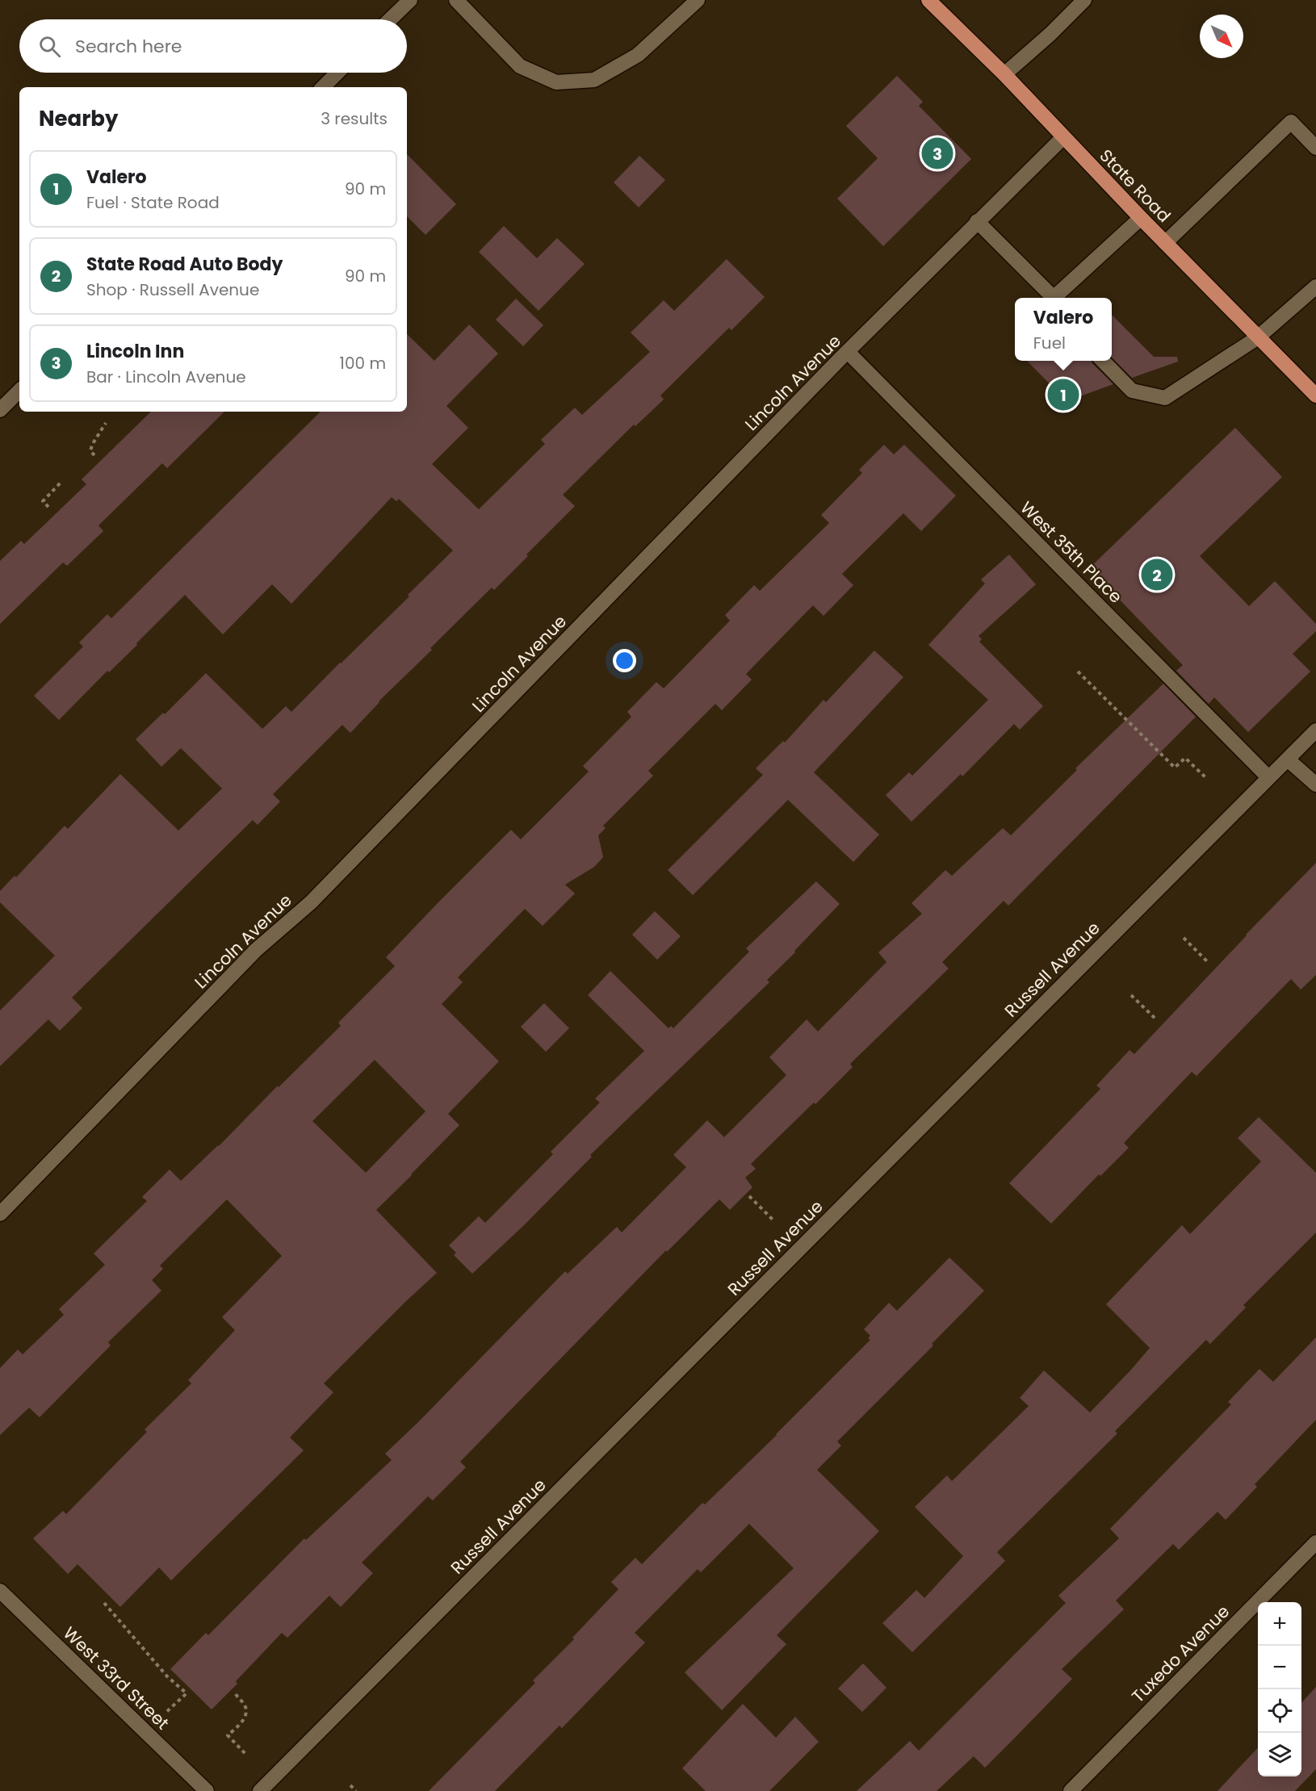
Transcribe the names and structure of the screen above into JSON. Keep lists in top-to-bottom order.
{
  "streets": {
    "main road": ["State Road"],
    "street": [
      "Lincoln Avenue",
      "West 35th Place",
      "Russell Avenue",
      "Tuxedo Avenue",
      "West 33rd Street"
    ]
  },
  "crossings": [
    ["State Road", "Lincoln Avenue"],
    ["Lincoln Avenue", "West 35th Place"],
    ["West 35th Place", "Russell Avenue"]
  ],
  "north": "bottom right",
  "page": {
    "search": "Search here",
    "heading": ["Nearby", "3 results"],
    "pins": ["3", "1", "2"],
    "list": [
      {
        "mark": "1",
        "name": "Valero",
        "note": "Fuel · State Road",
        "value": "90 m"
      },
      {
        "mark": "2",
        "name": "State Road Auto Body",
        "note": "Shop · Russell Avenue",
        "value": "90 m"
      },
      {
        "mark": "3",
        "name": "Lincoln Inn",
        "note": "Bar · Lincoln Avenue",
        "value": "100 m"
      }
    ],
    "popup": ["Valero", "Fuel"],
    "map_buttons": ["+", "−"]
  }
}
